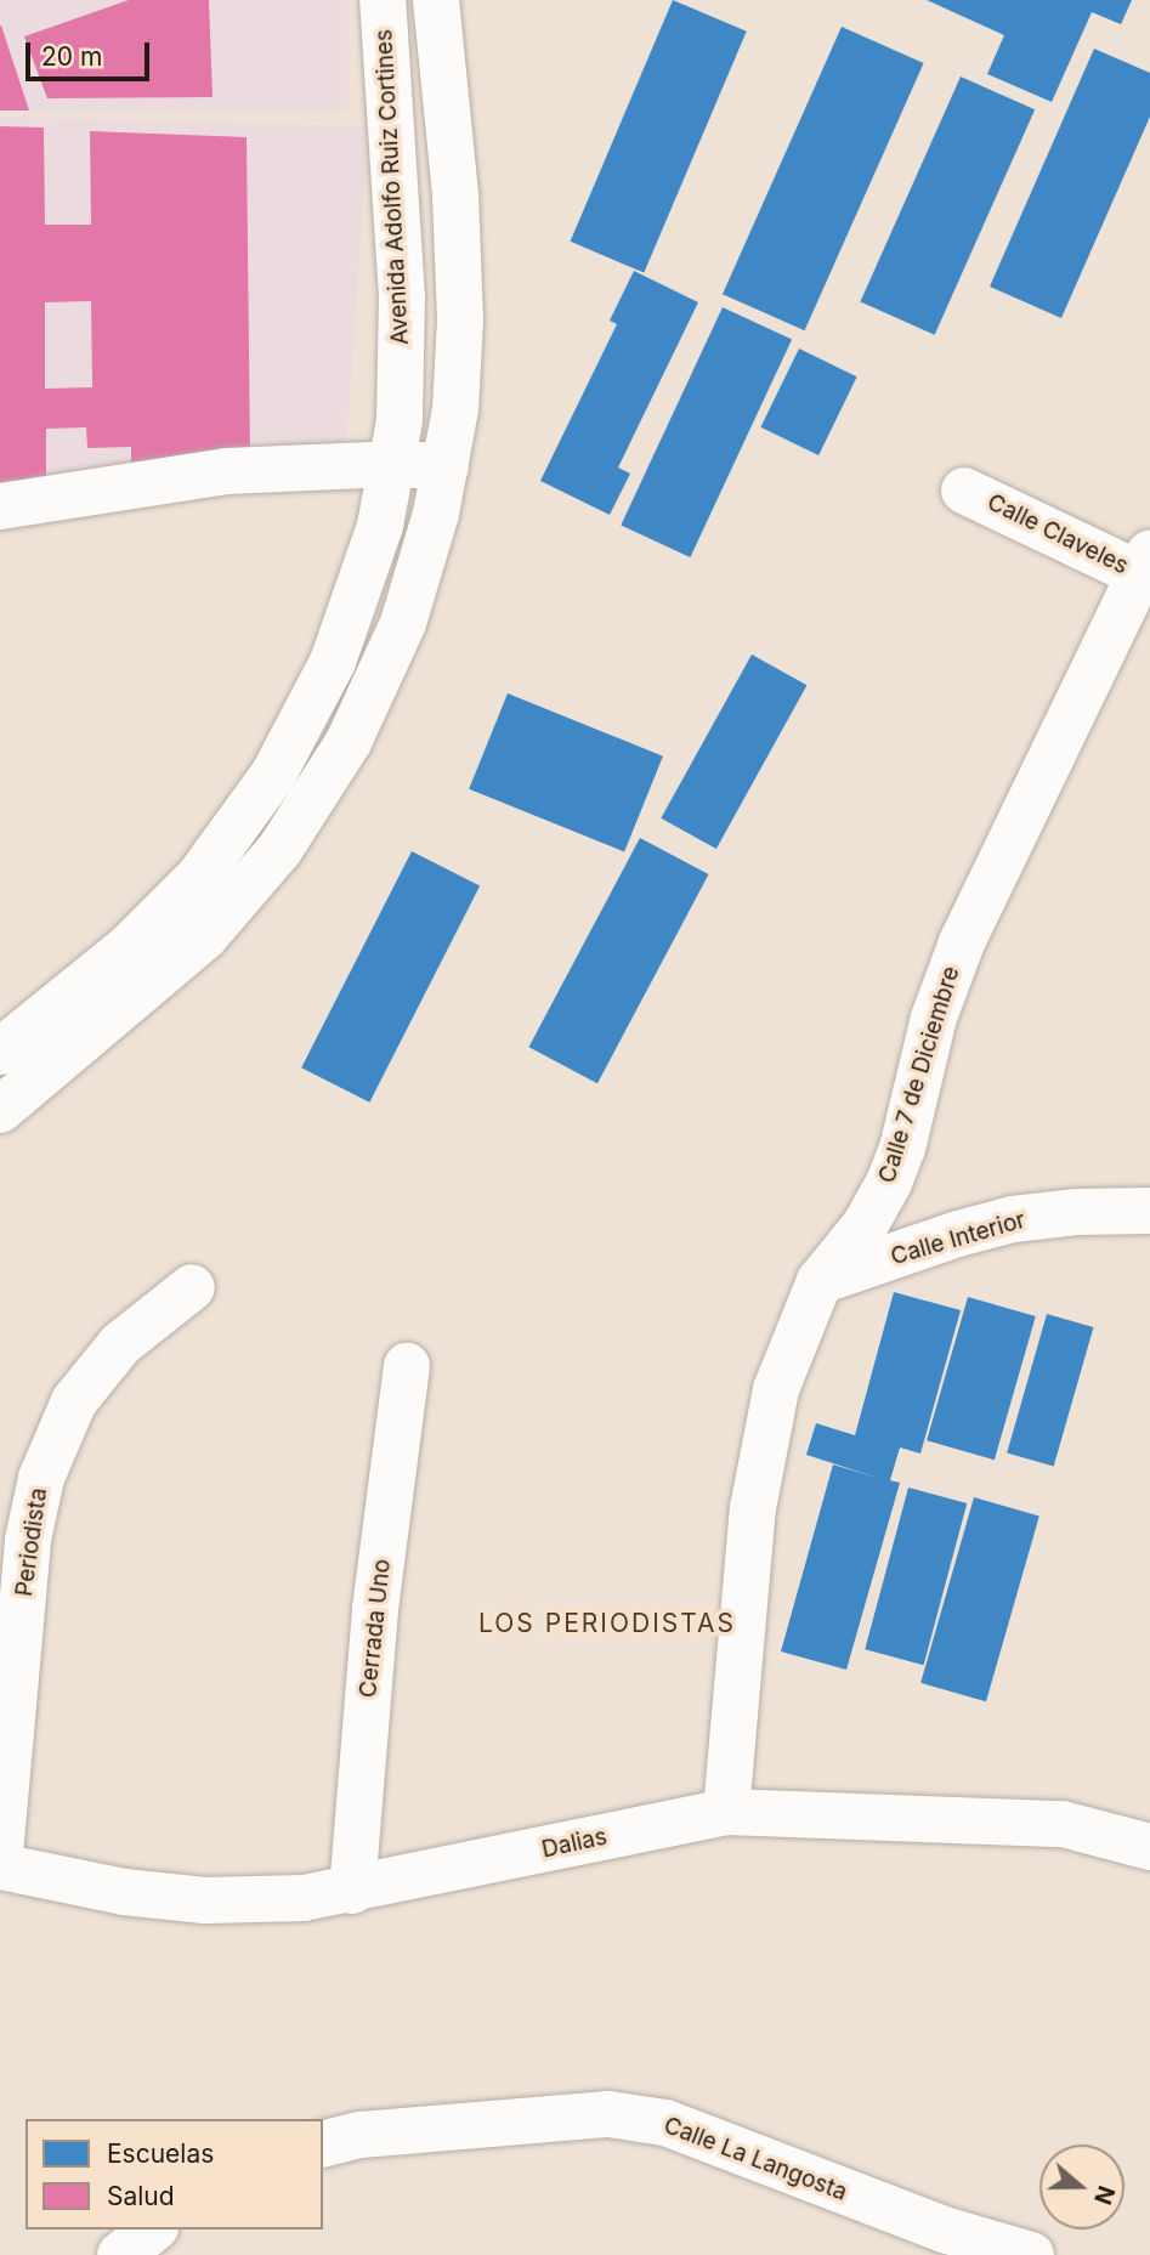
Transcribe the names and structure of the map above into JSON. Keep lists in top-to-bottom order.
{
  "streets": {
    "street": [
      "Avenida Adolfo Ruiz Cortines",
      "Calle Claveles",
      "Calle 7 de Diciembre",
      "Calle Interior",
      "Periodista",
      "Cerrada Uno",
      "Dalias",
      "Calle La Langosta"
    ]
  },
  "crossings": [
    ["Calle Claveles", "Calle 7 de Diciembre"],
    ["Calle 7 de Diciembre", "Calle Interior"],
    ["Calle 7 de Diciembre", "Dalias"],
    ["Cerrada Uno", "Dalias"]
  ],
  "districts": ["LOS PERIODISTAS"],
  "legend": ["Escuelas", "Salud"],
  "scale_bar": "20 m",
  "north": "right"
}
